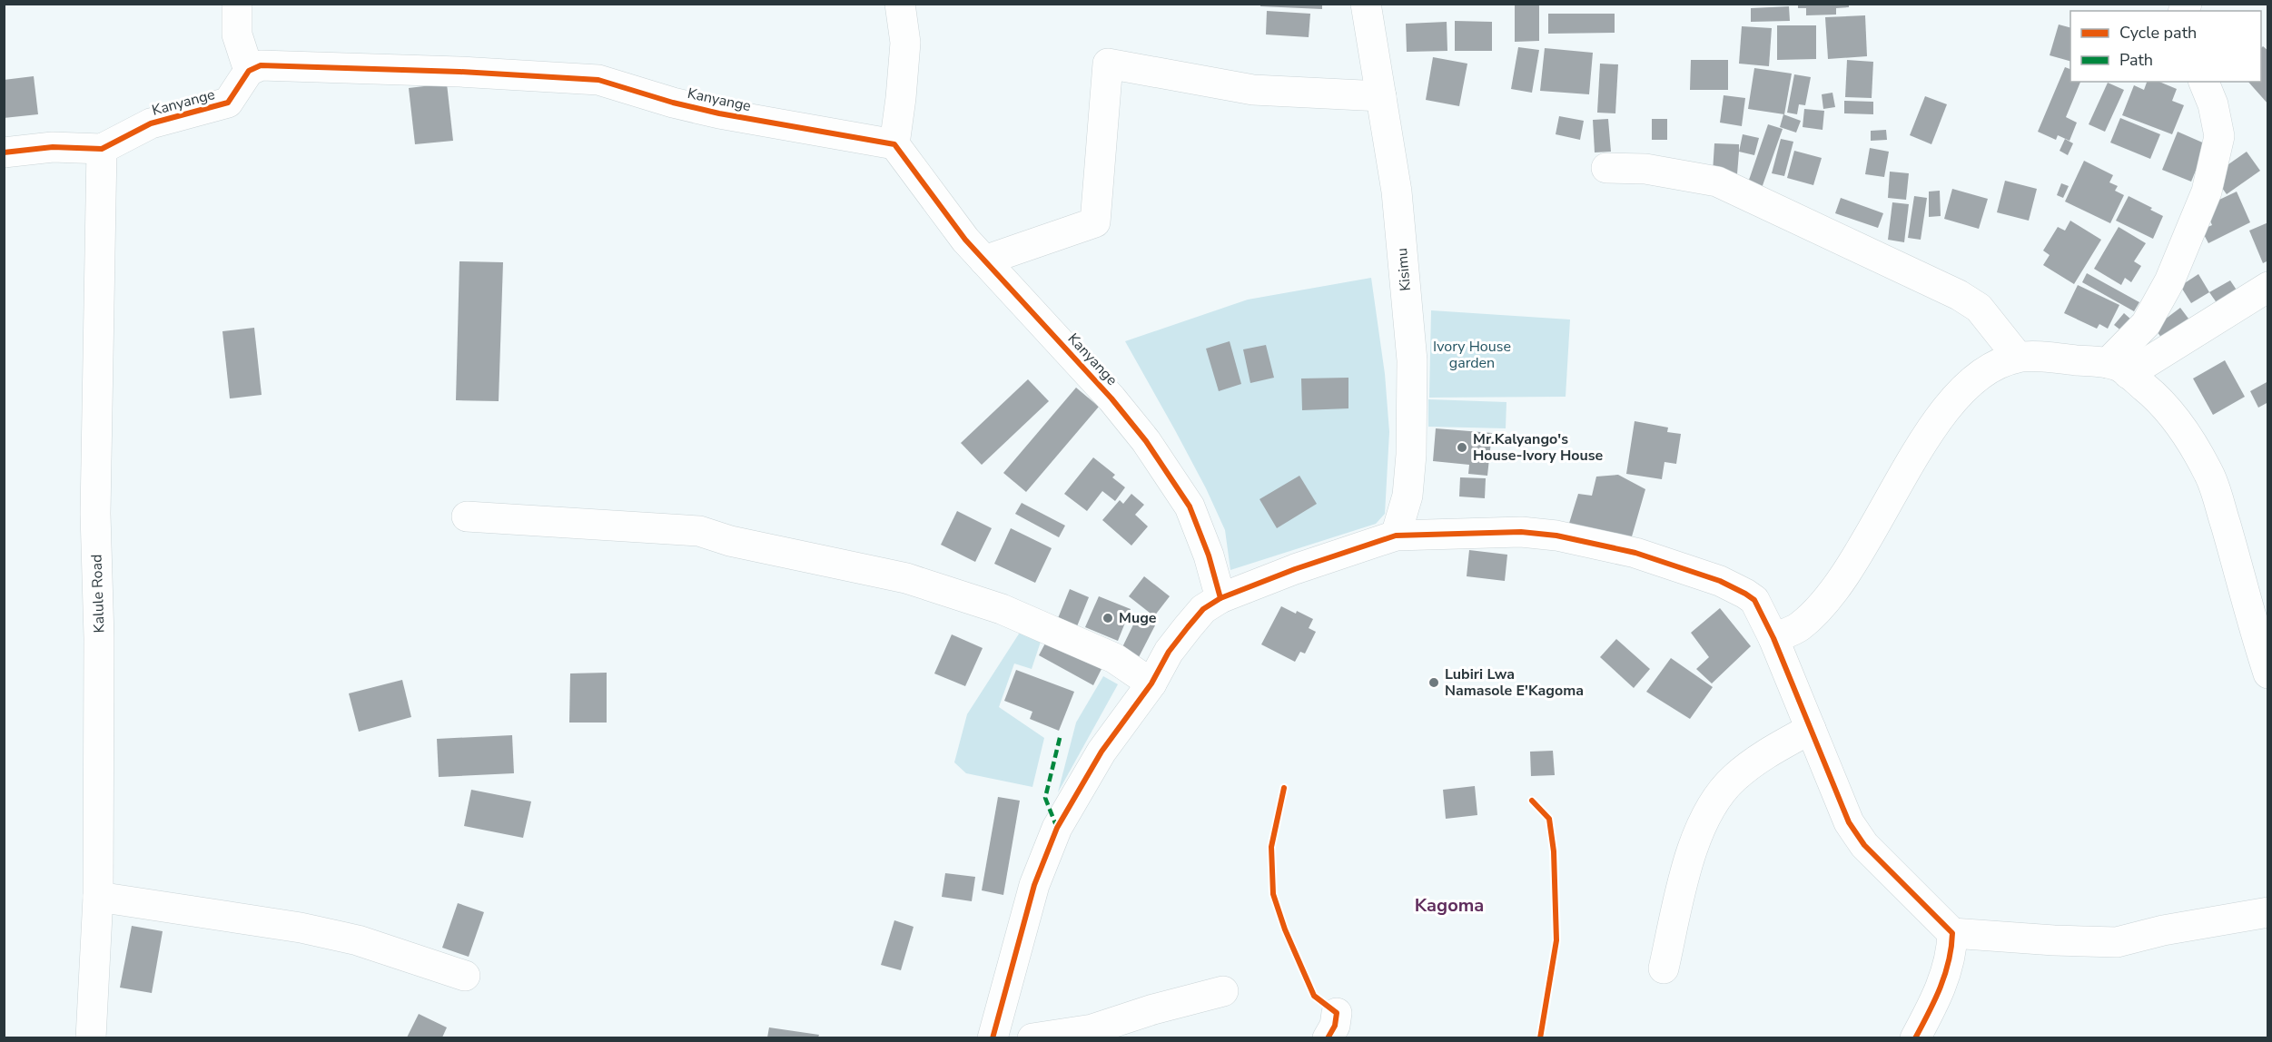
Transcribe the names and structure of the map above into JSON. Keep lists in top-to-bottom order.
{
  "streets": {
    "street": ["Kanyange", "Kisimu", "Kalule Road"]
  },
  "crossings": [
    ["Kanyange", "Kalule Road"]
  ],
  "districts": ["Kagoma"],
  "parks": ["Ivory House garden"],
  "places": ["Mr.Kalyango's House-Ivory House", "Muge", "Lubiri Lwa Namasole E'Kagoma"],
  "legend": ["Cycle path", "Path"]
}
